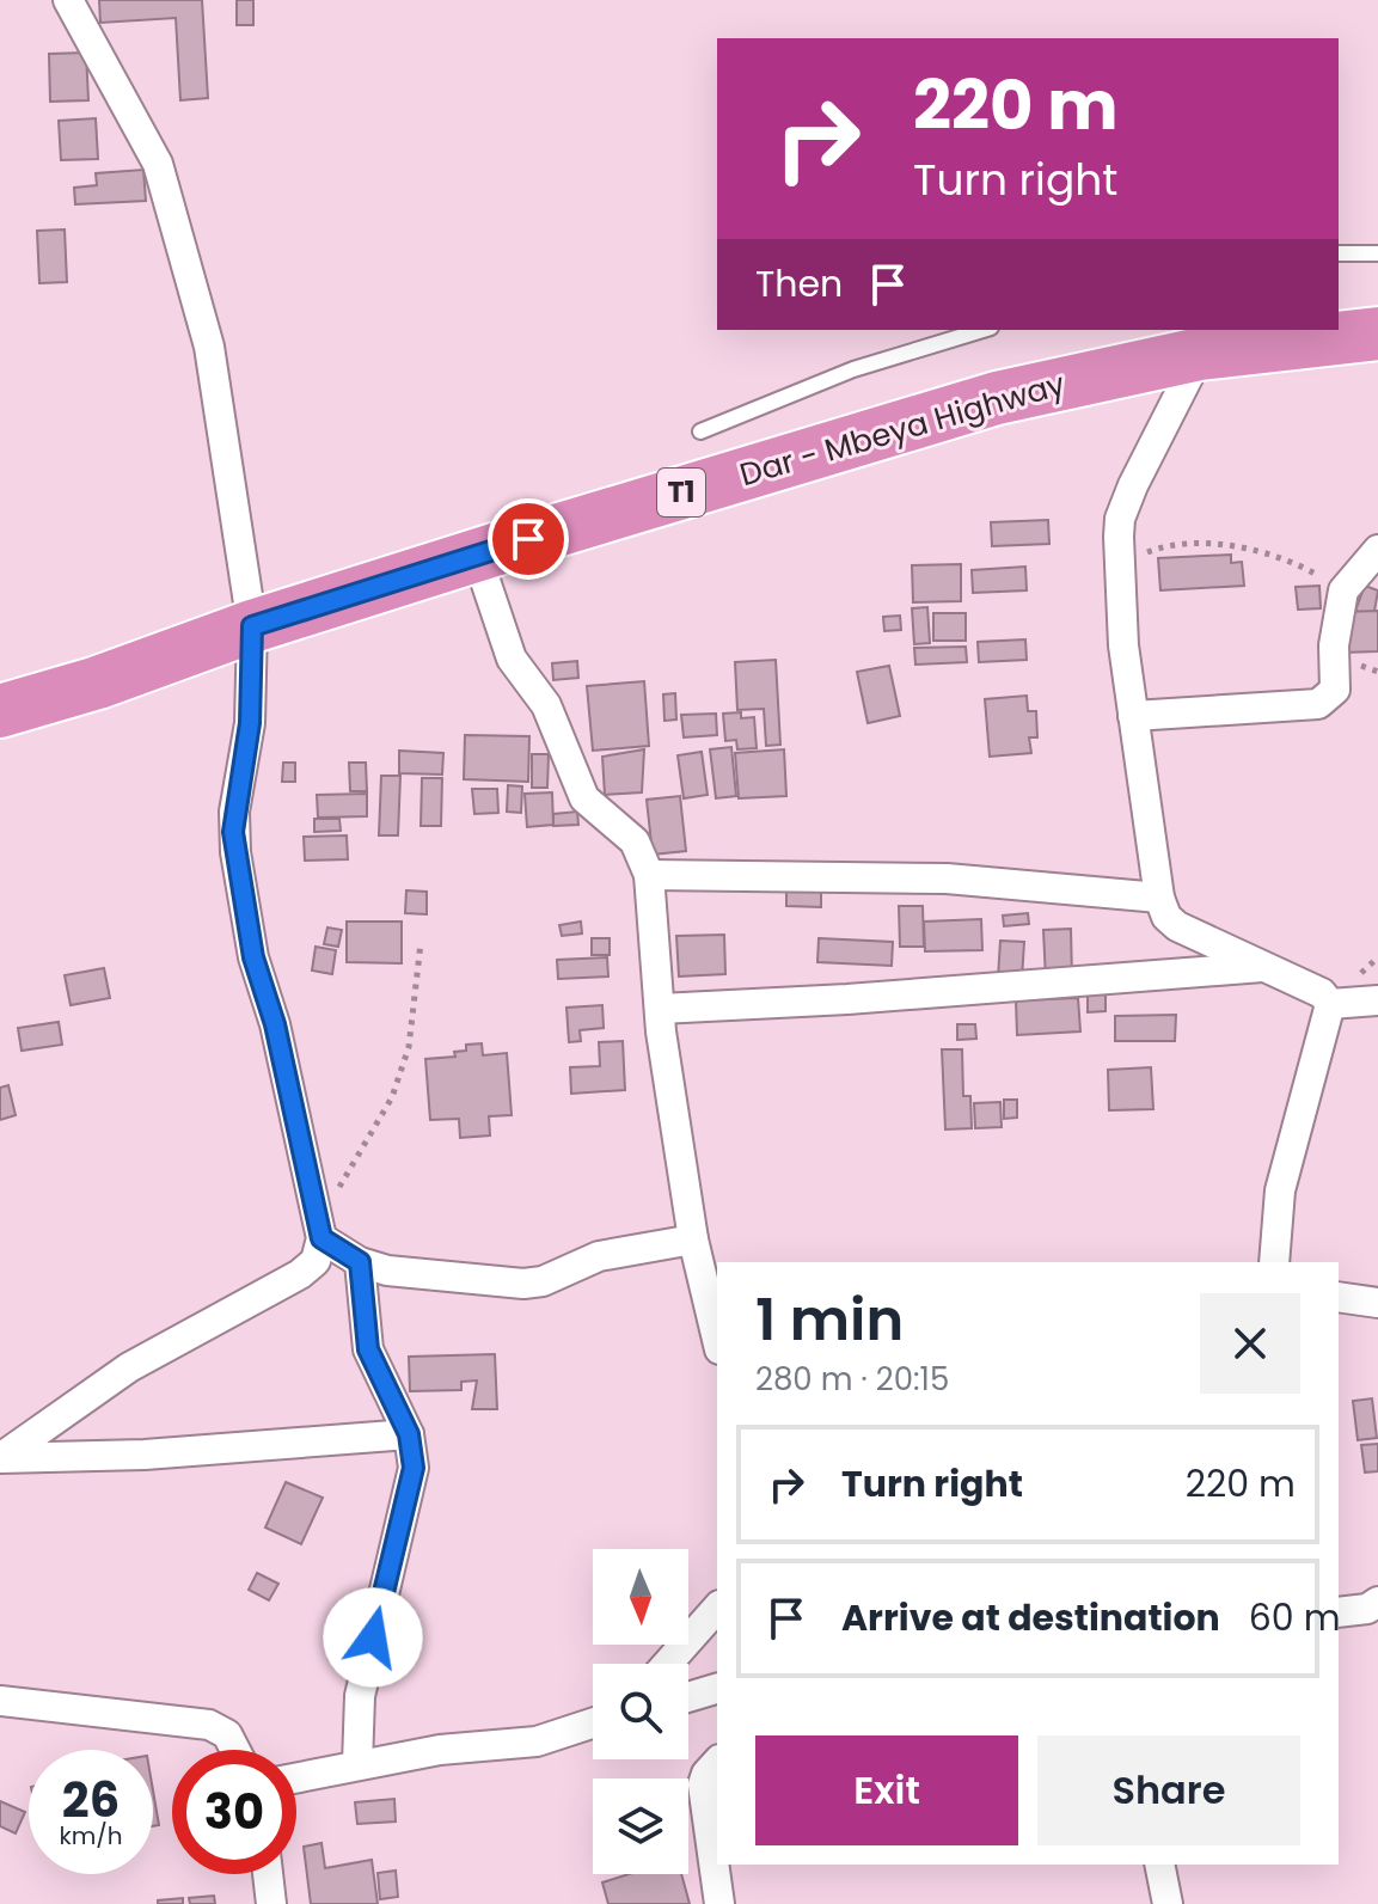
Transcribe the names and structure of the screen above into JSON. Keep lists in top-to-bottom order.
{
  "streets": {
    "highway": ["Dar - Mbeya Highway", "T1"]
  },
  "north": "bottom",
  "page": {
    "turn": ["220 m", "Turn right"],
    "then": "Then",
    "heading": ["1 min", "280 m · 20:15"],
    "list": [
      {
        "name": "Turn right",
        "value": "220 m"
      },
      {
        "name": "Arrive at destination",
        "value": "60 m"
      }
    ],
    "buttons": ["Exit", "Share"],
    "speed": "26 km/h",
    "limit": "30"
  }
}
